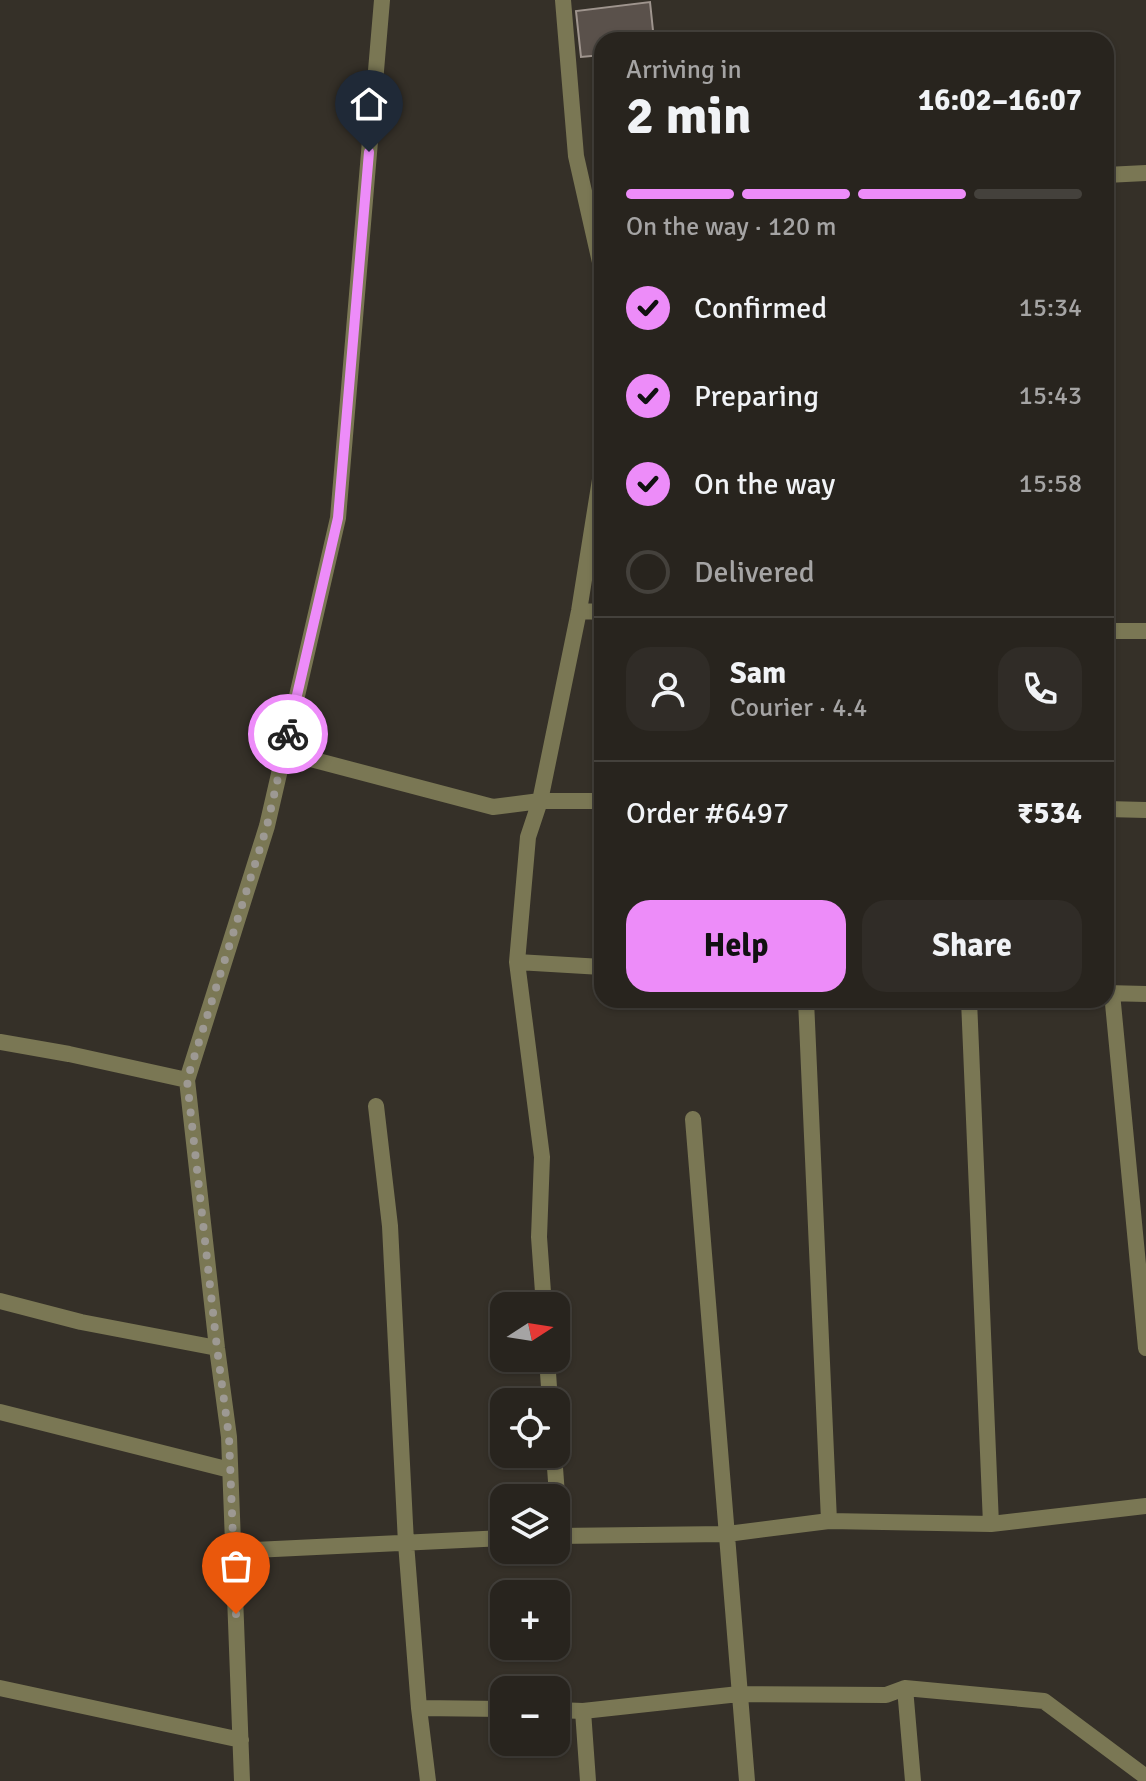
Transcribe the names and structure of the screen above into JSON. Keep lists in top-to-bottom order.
{
  "north": "right",
  "page": {
    "heading": ["2 min", "Arriving in", "16:02–16:07"],
    "panel": [
      "Sam",
      "Courier · 4.4",
      "Order #6497",
      "₹534"
    ],
    "bar": "On the way · 120 m",
    "list": [
      ["Confirmed", "15:34"],
      ["Preparing", "15:43"],
      ["On the way", "15:58"],
      "Delivered"
    ],
    "buttons": ["Help", "Share"],
    "map_buttons": ["+", "−"]
  }
}
